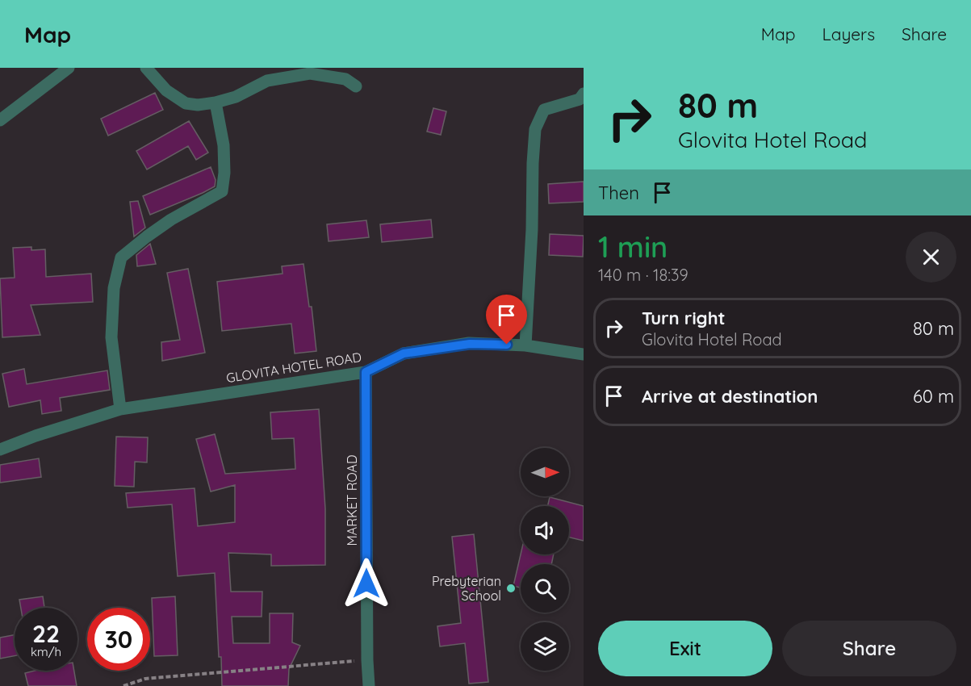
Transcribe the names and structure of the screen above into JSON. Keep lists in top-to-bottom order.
{
  "streets": {
    "street": ["GLOVITA HOTEL ROAD", "MARKET ROAD"]
  },
  "crossings": [
    ["GLOVITA HOTEL ROAD", "MARKET ROAD"]
  ],
  "places": ["Prebyterian School"],
  "north": "right",
  "page": {
    "header": "Map",
    "nav": ["Map", "Layers", "Share"],
    "turn": ["80 m", "Glovita Hotel Road"],
    "then": "Then",
    "heading": ["1 min", "140 m · 18:39"],
    "list": [
      {
        "name": "Turn right",
        "note": "Glovita Hotel Road",
        "value": "80 m"
      },
      {
        "name": "Arrive at destination",
        "value": "60 m"
      }
    ],
    "speed": "22 km/h",
    "limit": "30",
    "buttons": ["Exit", "Share"]
  }
}
